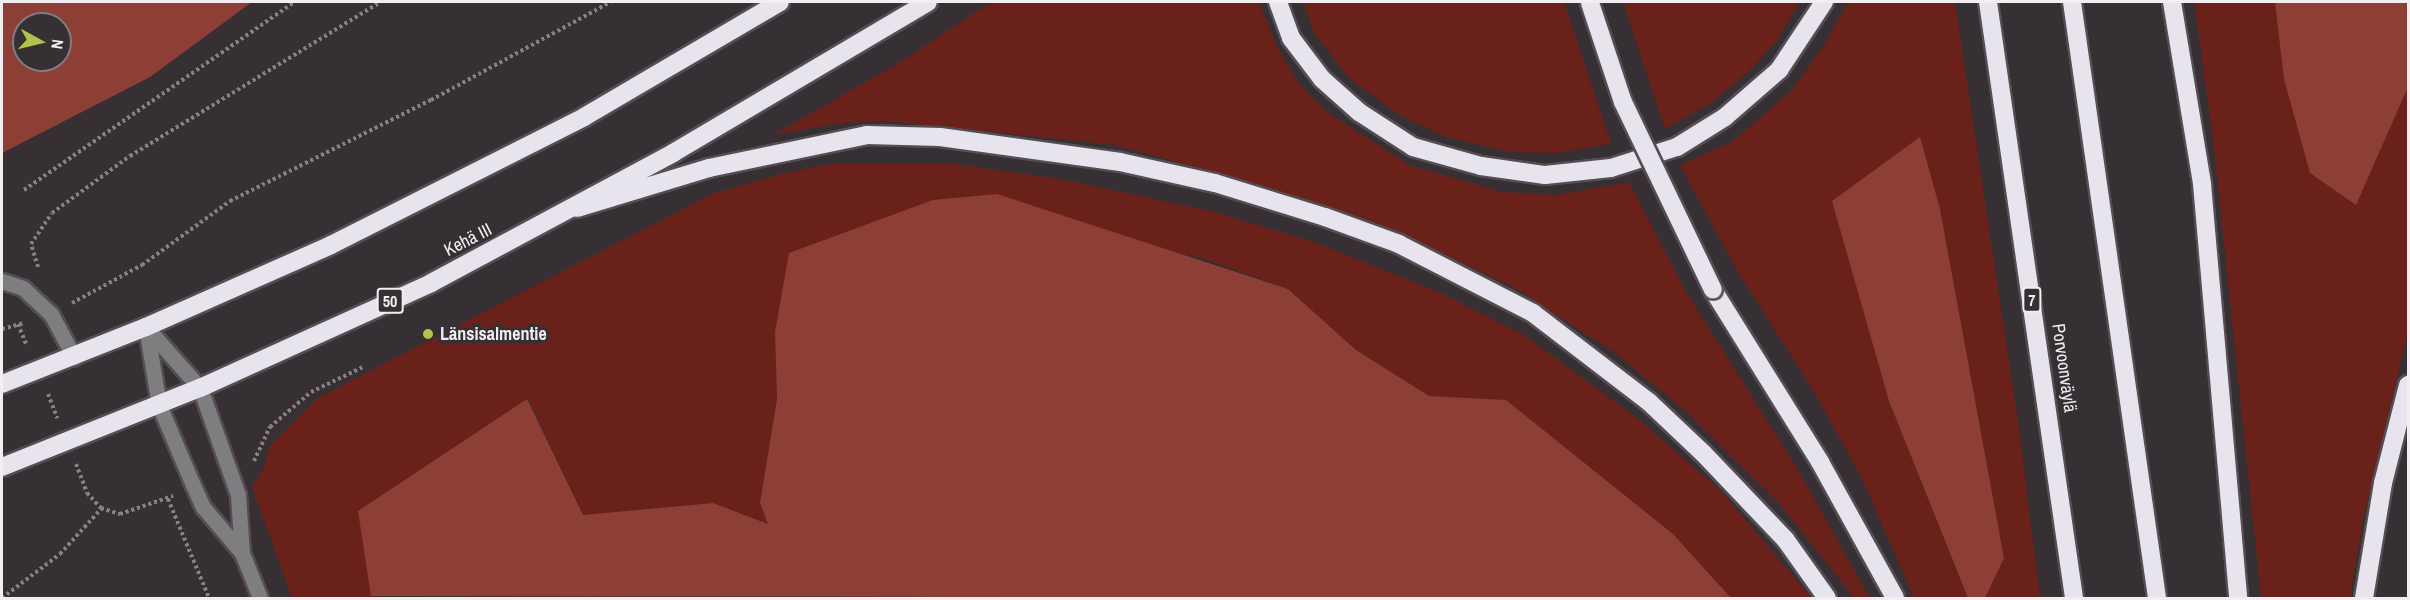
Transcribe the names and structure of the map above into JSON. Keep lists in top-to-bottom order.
{
  "streets": {
    "highway": [
      "Kehä III",
      "7",
      "50",
      "Porvoonväylä"
    ]
  },
  "places": ["Länsisalmentie"],
  "north": "right"
}
